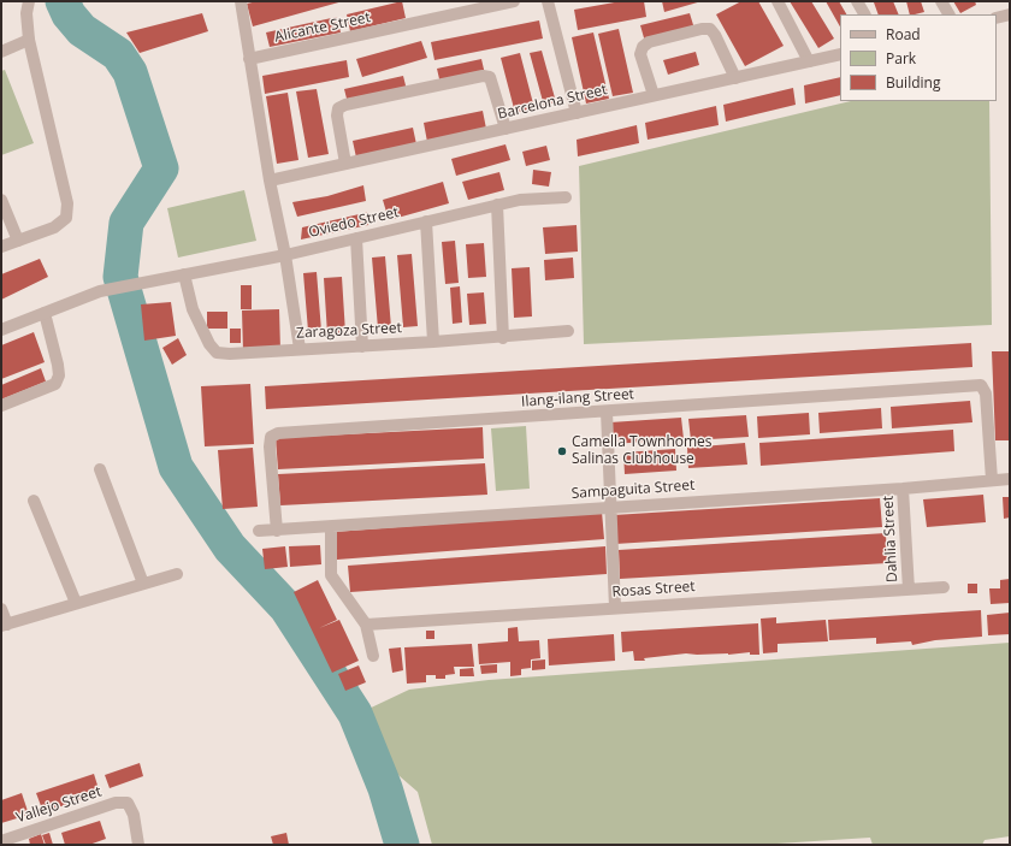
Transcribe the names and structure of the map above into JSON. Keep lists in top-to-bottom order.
{
  "streets": {
    "street": [
      "Alicante Street",
      "Barcelona Street",
      "Oviedo Street",
      "Zaragoza Street",
      "Ilang-ilang Street",
      "Sampaguita Street",
      "Dahlia Street",
      "Rosas Street",
      "Vallejo Street"
    ]
  },
  "crossings": [
    ["Oviedo Street", "Zaragoza Street"],
    ["Ilang-ilang Street", "Sampaguita Street"],
    ["Sampaguita Street", "Dahlia Street"],
    ["Dahlia Street", "Rosas Street"]
  ],
  "places": ["Camella Townhomes Salinas Clubhouse"],
  "legend": ["Road", "Park", "Building"]
}
